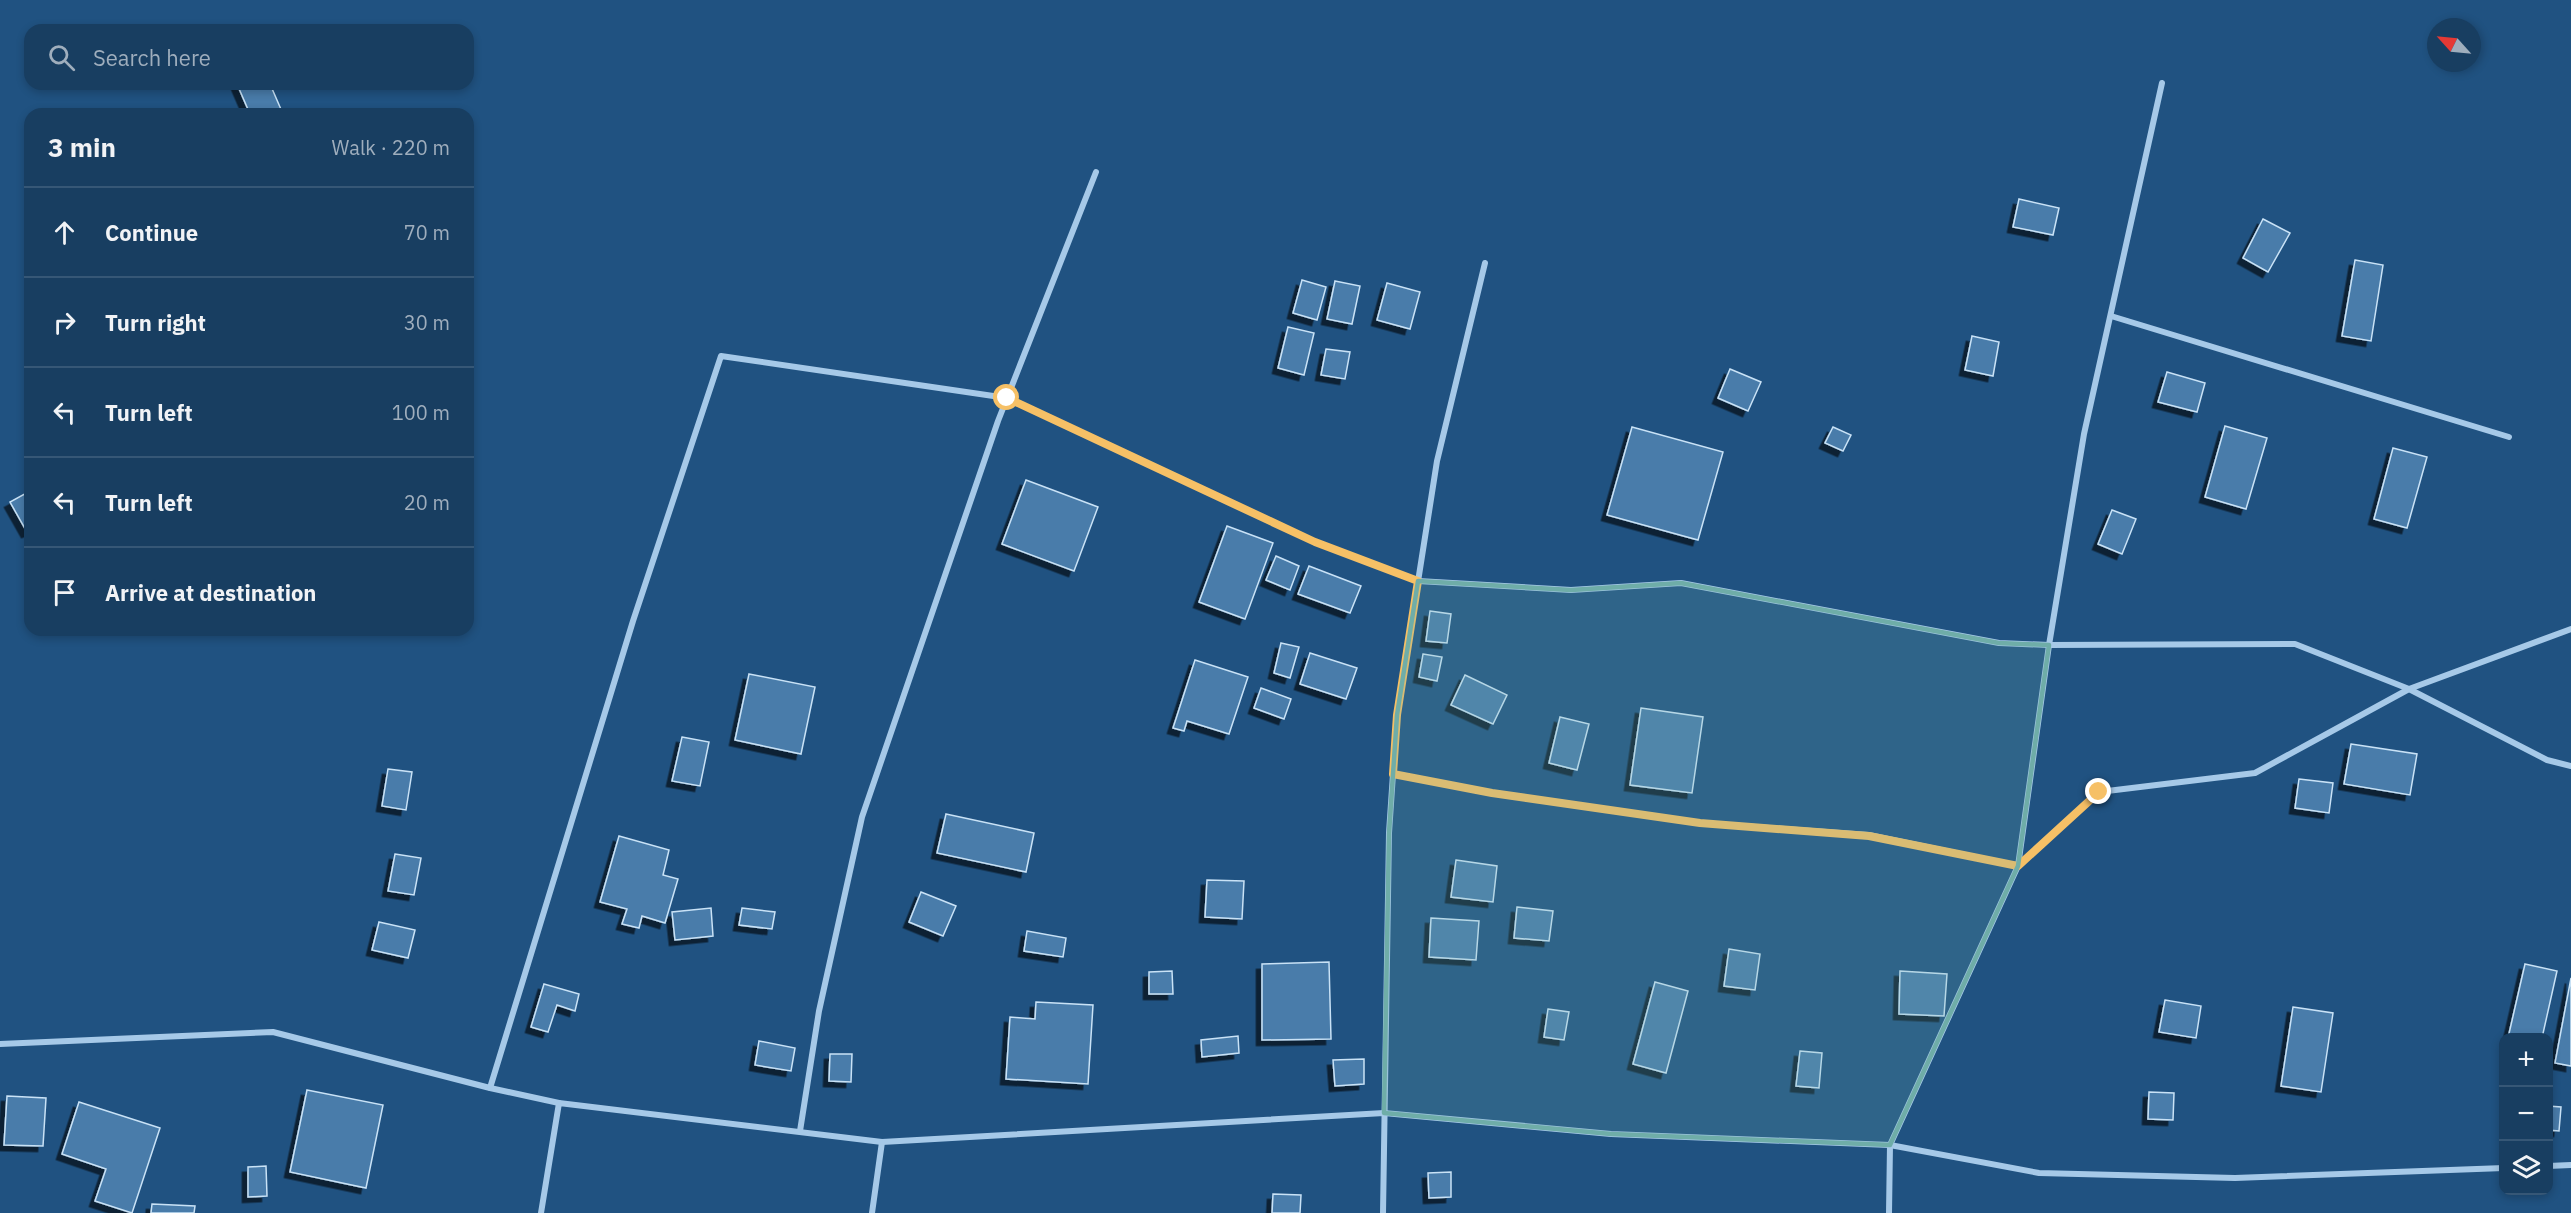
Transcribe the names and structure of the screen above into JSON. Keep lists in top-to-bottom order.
{
  "north": "top left",
  "page": {
    "search": "Search here",
    "heading": ["3 min", "Walk · 220 m"],
    "list": [
      ["Continue", "70 m"],
      ["Turn right", "30 m"],
      ["Turn left", "100 m"],
      ["Turn left", "20 m"],
      "Arrive at destination"
    ],
    "map_buttons": ["+", "−"]
  }
}
